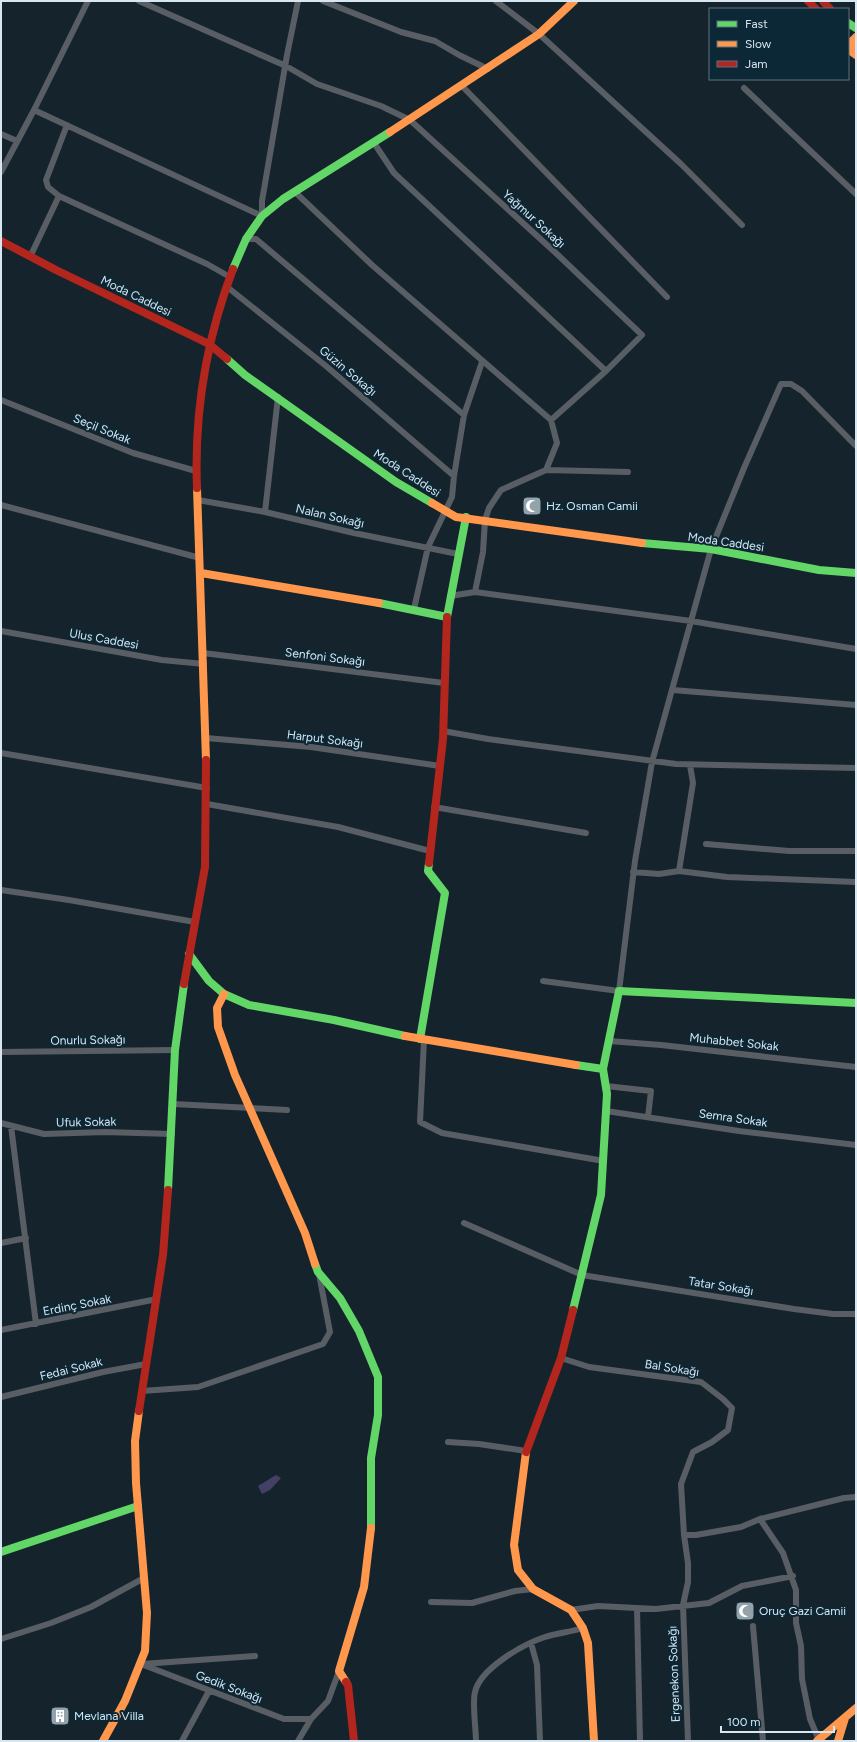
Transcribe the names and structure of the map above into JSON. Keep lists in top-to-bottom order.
{
  "streets": {
    "street": [
      "Yağmur Sokağı",
      "Moda Caddesi",
      "Güzin Sokağı",
      "Seçil Sokak",
      "Nalan Sokağı",
      "Ulus Caddesi",
      "Senfoni Sokağı",
      "Harput Sokağı",
      "Onurlu Sokağı",
      "Muhabbet Sokak",
      "Semra Sokak",
      "Ufuk Sokak",
      "Tatar Sokağı",
      "Erdinç Sokak",
      "Bal Sokağı",
      "Fedai Sokak",
      "Ergenekon Sokağı",
      "Gedik Sokağı"
    ]
  },
  "crossings": [
    ["Bal Sokağı", "Ergenekon Sokağı"]
  ],
  "places": {
    "mosque": ["Hz. Osman Camii", "Oruç Gazi Camii"],
    "building": ["Mevlana Villa"]
  },
  "legend": ["Fast", "Slow", "Jam"],
  "scale_bar": "100 m"
}
